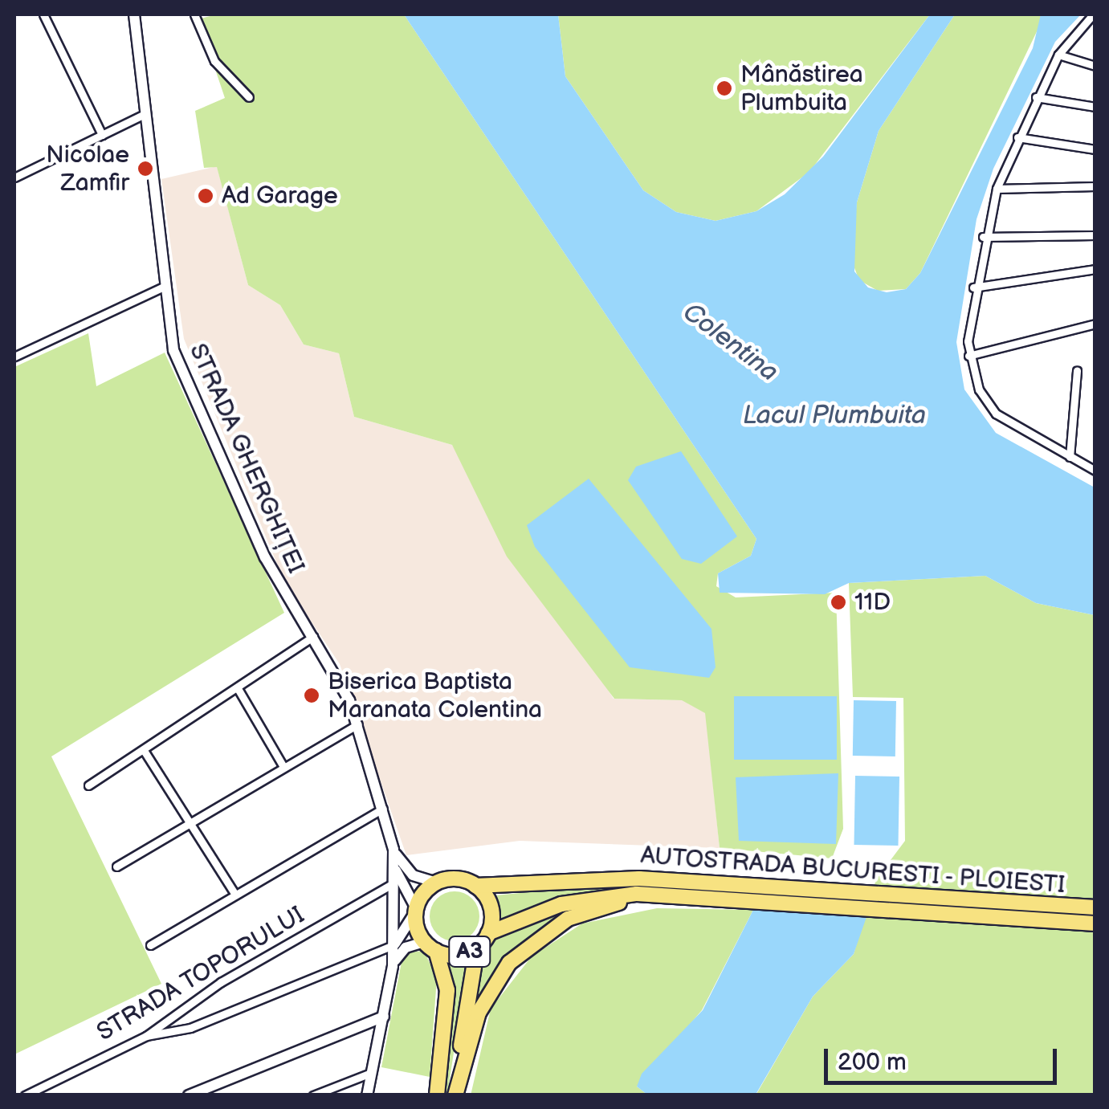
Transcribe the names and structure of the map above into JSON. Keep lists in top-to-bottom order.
{
  "streets": {
    "highway": ["AUTOSTRADA BUCURESTI - PLOIESTI", "A3"],
    "main road": ["STRADA GHERGHIȚEI"],
    "street": ["STRADA TOPORULUI"]
  },
  "crossings": [
    ["STRADA GHERGHIȚEI", "AUTOSTRADA BUCURESTI - PLOIESTI"],
    ["STRADA GHERGHIȚEI", "A3"],
    ["STRADA GHERGHIȚEI", "STRADA TOPORULUI"],
    ["AUTOSTRADA BUCURESTI - PLOIESTI", "A3"]
  ],
  "water": ["Colentina", "Lacul Plumbuita"],
  "places": [
    "Mânăstirea Plumbuita",
    "Nicolae Zamfir",
    "Ad Garage",
    "11D",
    "Biserica Baptista Maranata Colentina"
  ],
  "scale_bar": "200 m"
}
